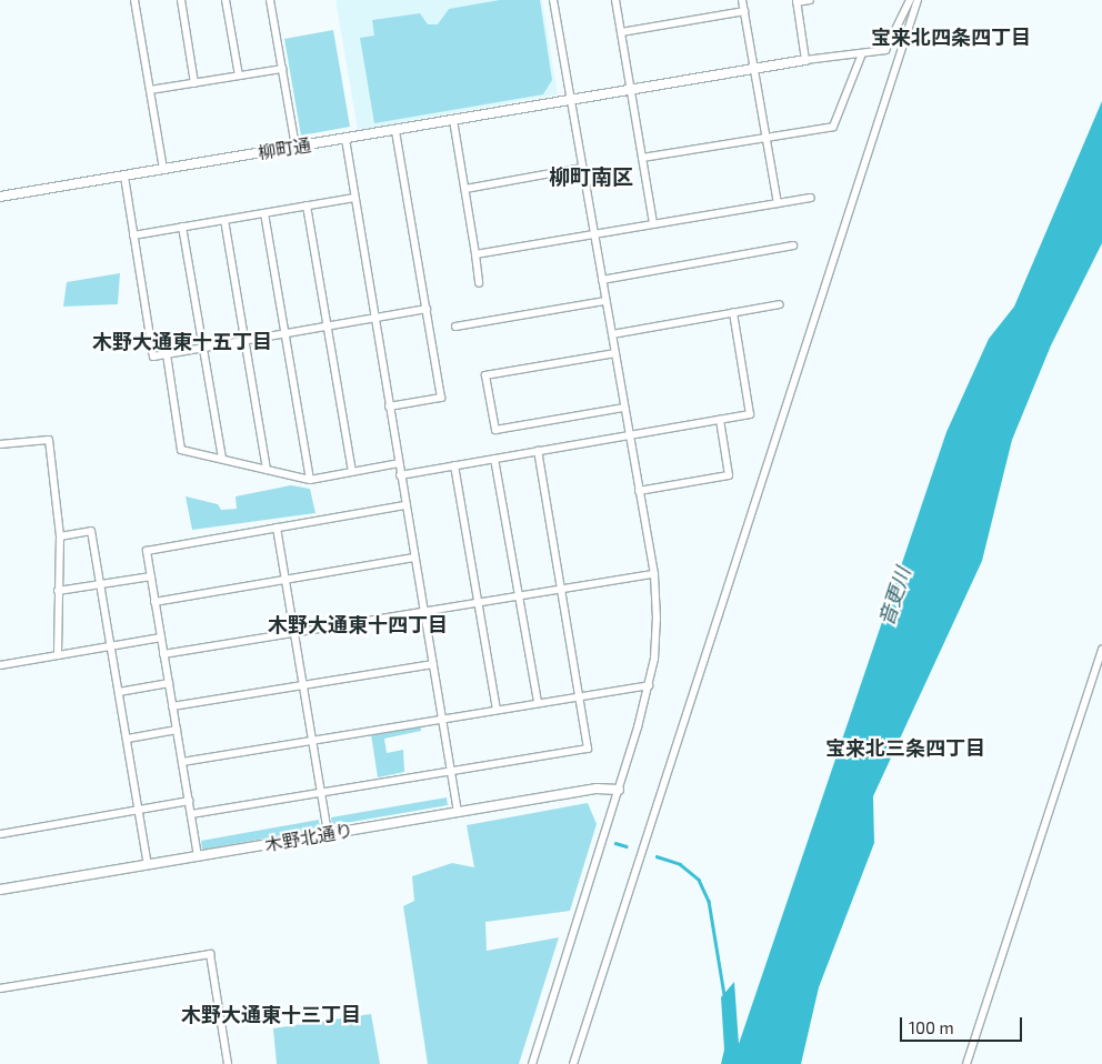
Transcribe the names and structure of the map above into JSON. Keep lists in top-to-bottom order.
{
  "streets": {
    "street": ["柳町通", "木野北通り"]
  },
  "districts": [
    "宝来北四条四丁目",
    "柳町南区",
    "木野大通東十五丁目",
    "木野大通東十四丁目",
    "宝来北三条四丁目",
    "木野大通東十三丁目"
  ],
  "water": ["音更川"],
  "scale_bar": "100 m"
}
